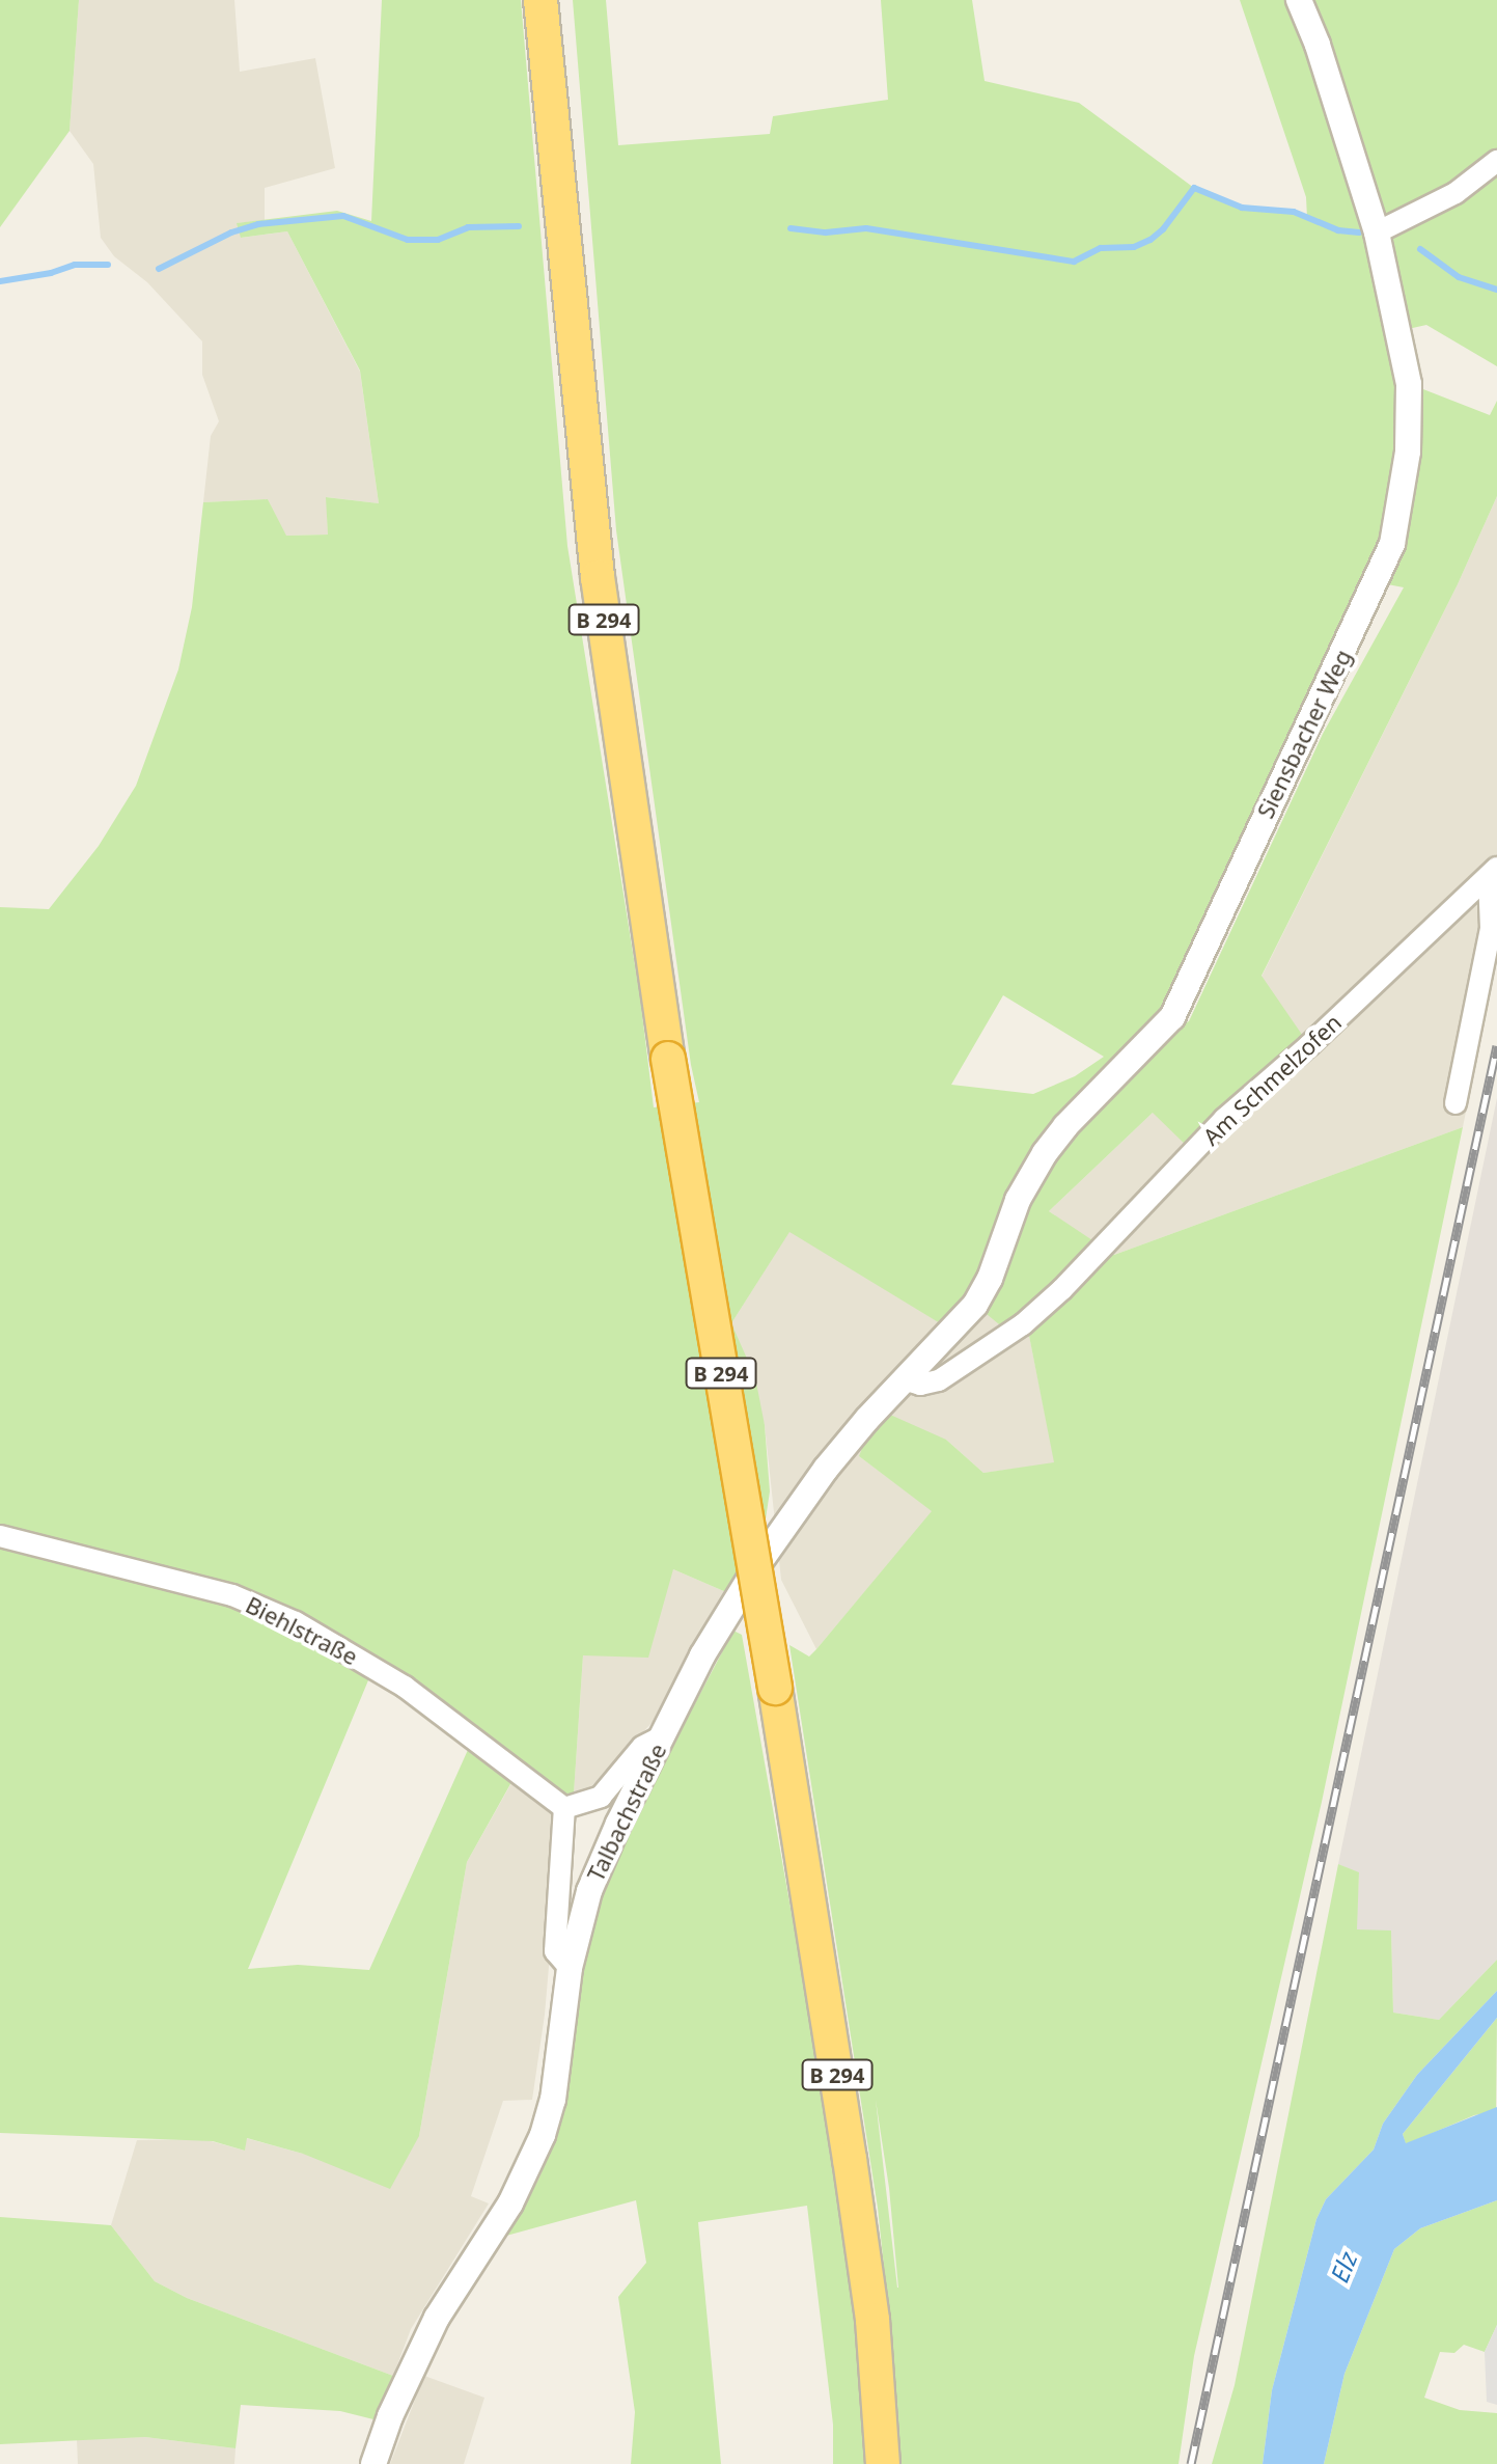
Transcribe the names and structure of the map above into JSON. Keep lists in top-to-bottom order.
{
  "streets": {
    "highway": ["B 294"],
    "street": [
      "Siensbacher Weg",
      "Am Schmelzofen",
      "Biehlstraße",
      "Talbachstraße"
    ]
  },
  "crossings": [
    ["Siensbacher Weg", "Am Schmelzofen"],
    ["Siensbacher Weg", "Talbachstraße"],
    ["Am Schmelzofen", "Talbachstraße"]
  ],
  "water": ["Elz"]
}
